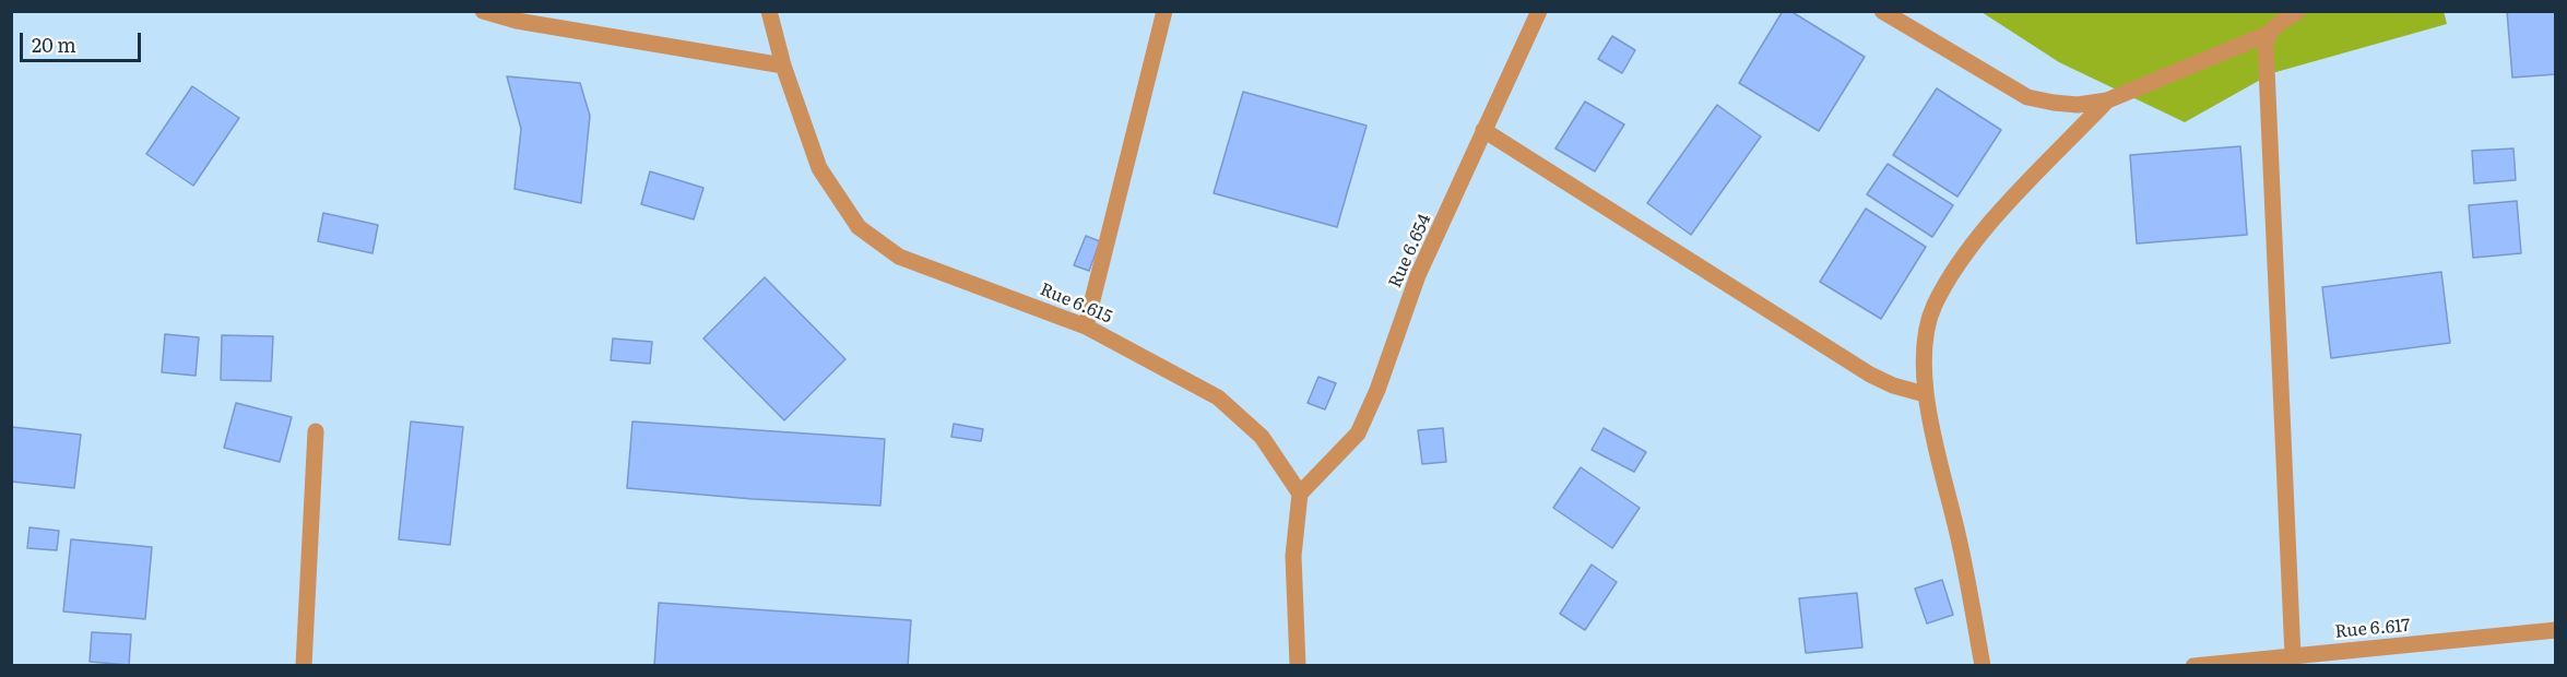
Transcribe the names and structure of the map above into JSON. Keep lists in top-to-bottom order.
{
  "streets": {
    "street": ["Rue 6.654", "Rue 6.615", "Rue 6.617"]
  },
  "crossings": [
    ["Rue 6.654", "Rue 6.615"]
  ],
  "scale_bar": "20 m"
}
